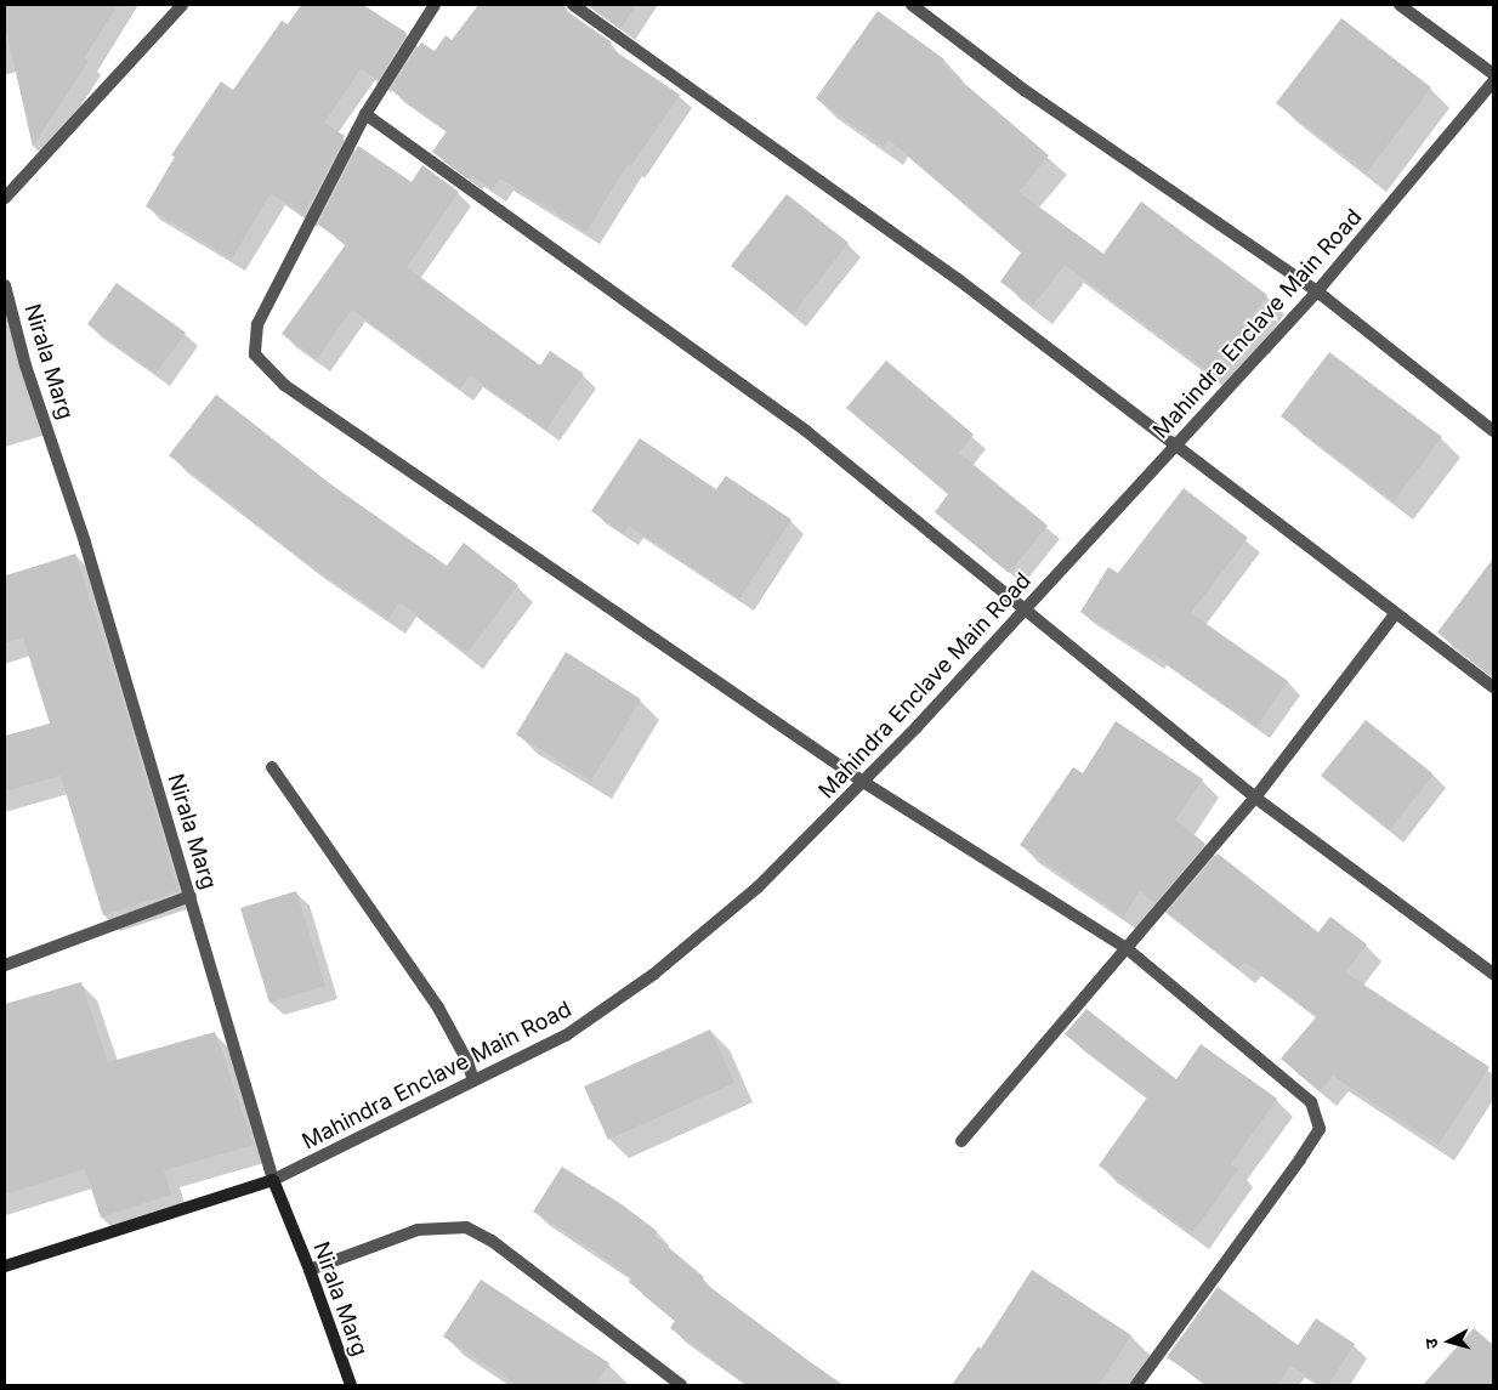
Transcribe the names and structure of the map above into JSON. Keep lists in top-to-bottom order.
{
  "streets": {
    "street": ["Mahindra Enclave Main Road", "Nirala Marg"]
  },
  "crossings": [
    ["Mahindra Enclave Main Road", "Nirala Marg"]
  ],
  "north": "left"
}
